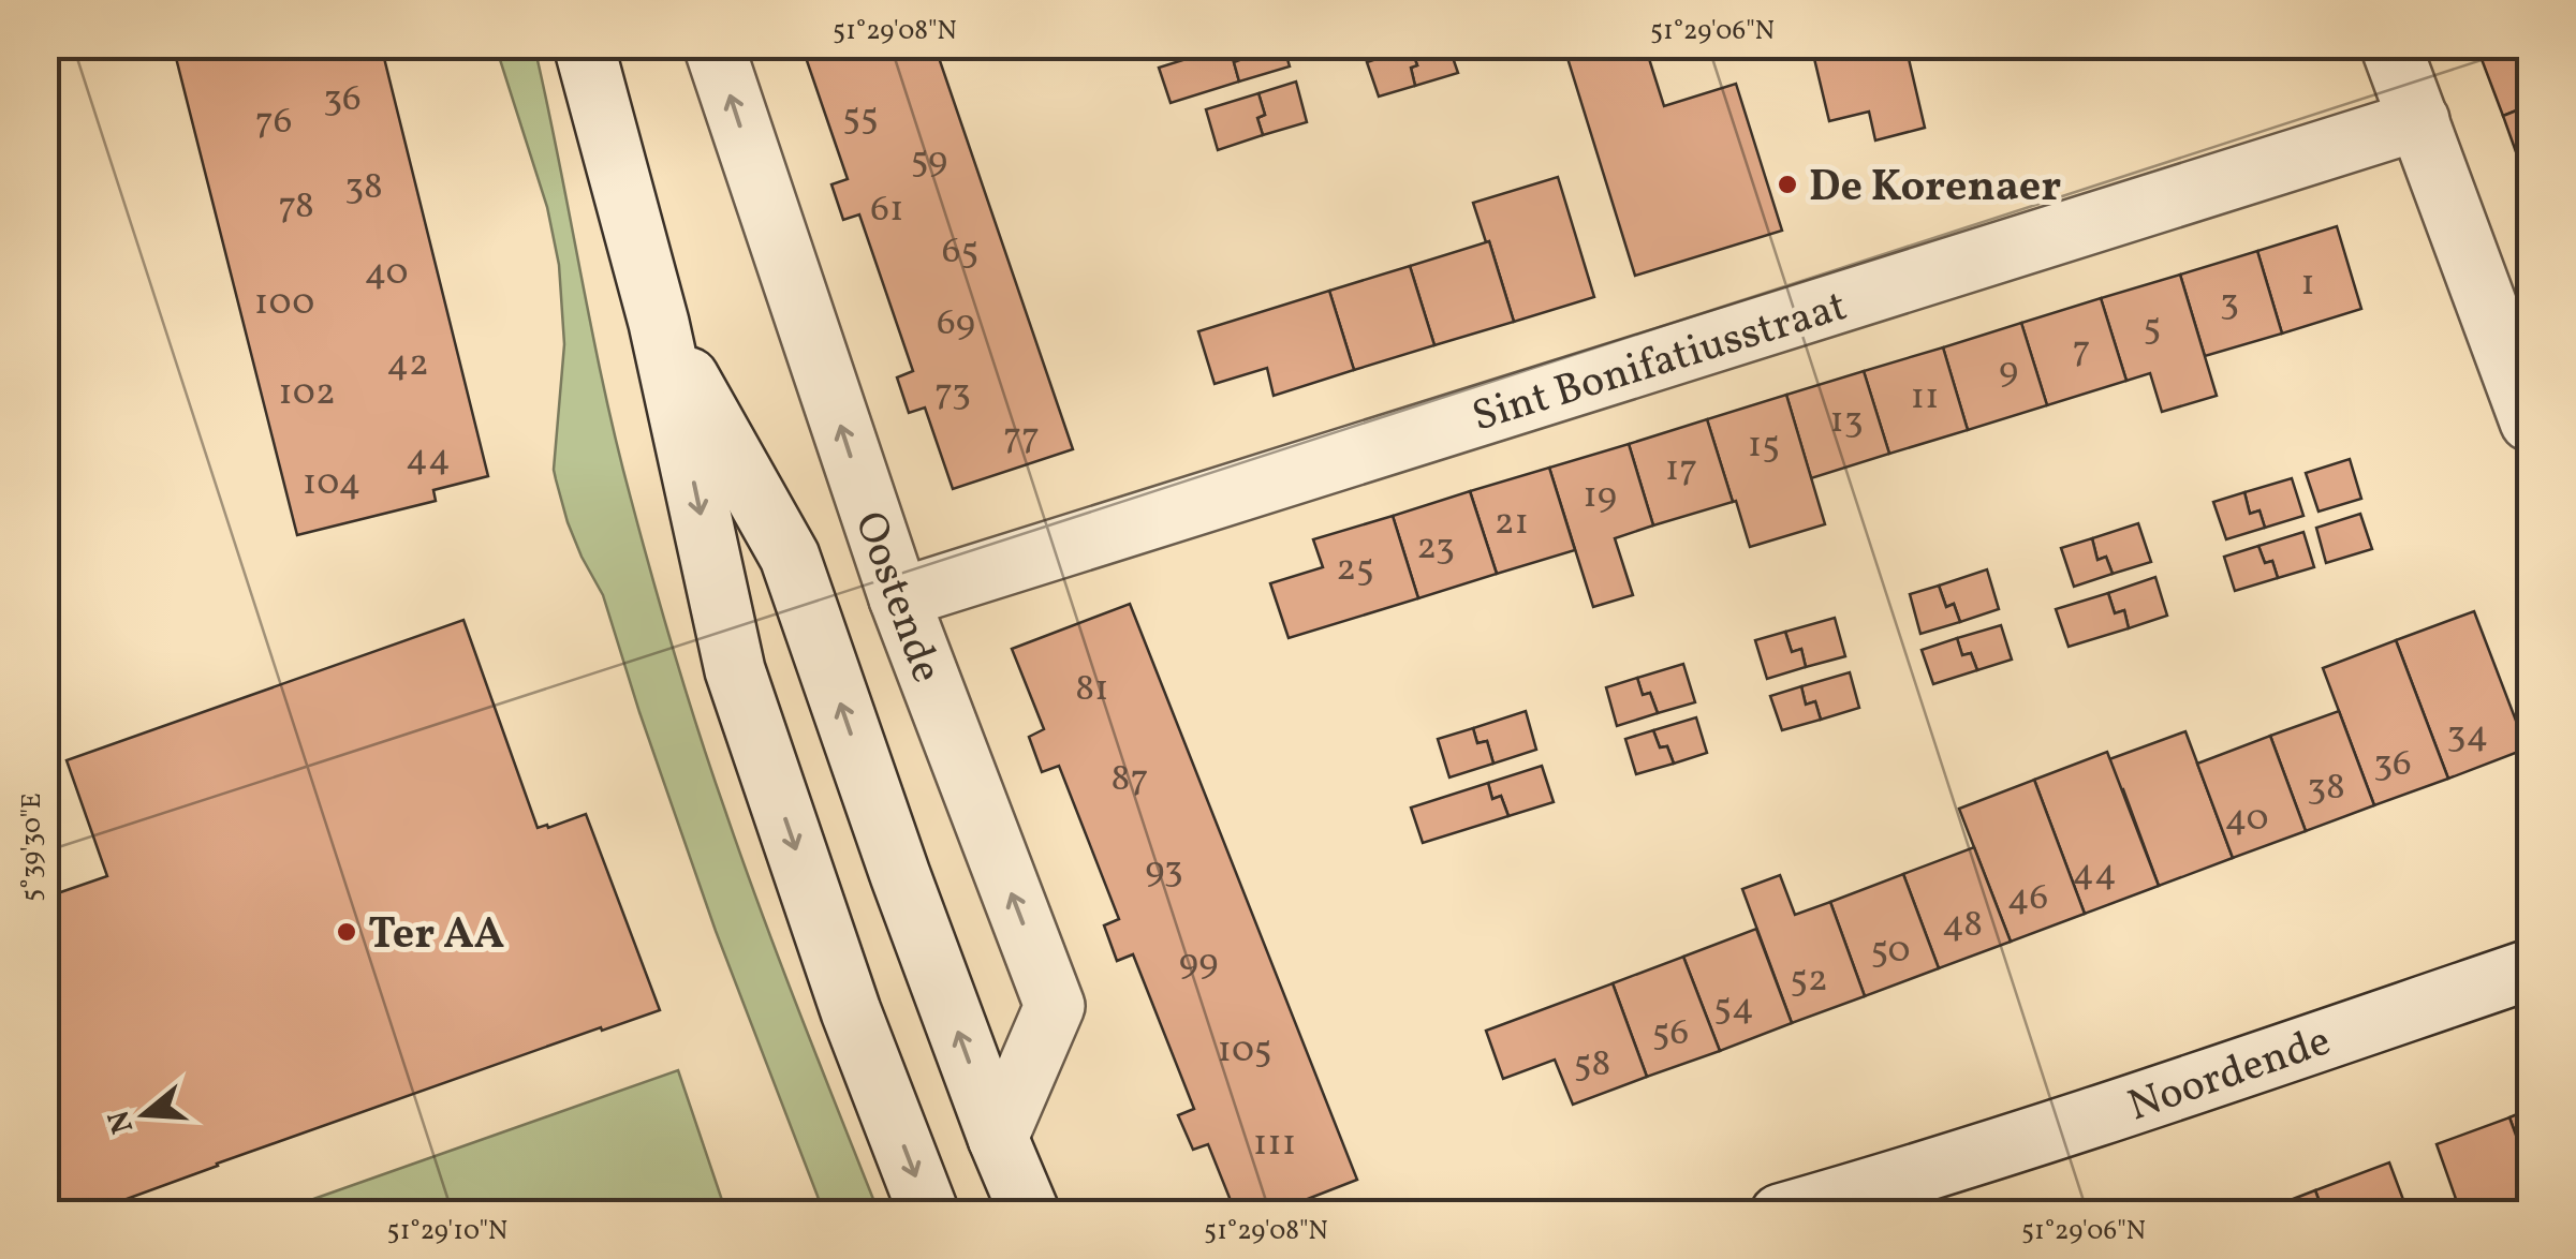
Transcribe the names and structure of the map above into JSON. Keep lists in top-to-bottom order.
{
  "streets": {
    "street": ["Sint Bonifatiusstraat", "Oostende", "Noordende"]
  },
  "crossings": [
    ["Sint Bonifatiusstraat", "Oostende"]
  ],
  "places": ["De Korenaer", "Ter AA"],
  "house_numbers": [
    "36",
    "55",
    "76",
    "59",
    "38",
    "78",
    "61",
    "65",
    "40",
    "1",
    "100",
    "3",
    "69",
    "5",
    "7",
    "42",
    "9",
    "102",
    "73",
    "11",
    "13",
    "77",
    "15",
    "44",
    "17",
    "104",
    "19",
    "21",
    "23",
    "25",
    "81",
    "34",
    "36",
    "87",
    "38",
    "40",
    "93",
    "44",
    "46",
    "48",
    "50",
    "99",
    "52",
    "54",
    "56",
    "105",
    "58",
    "111"
  ],
  "north": "left",
  "coordinates": [
    "51°29'08\"N",
    "51°29'06\"N",
    "5°39'30\"E",
    "51°29'10\"N"
  ]
}
